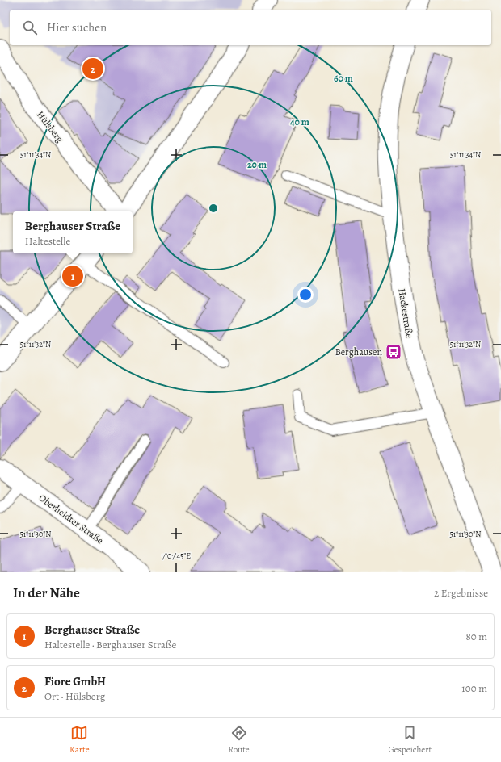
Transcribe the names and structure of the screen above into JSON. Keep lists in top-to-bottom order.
{
  "streets": {
    "street": ["Hülsberg", "Hackestraße", "Oberheidter Straße"]
  },
  "places": {
    "bus stop": ["Berghausen"]
  },
  "page": {
    "search": "Hier suchen",
    "pins": ["2", "1"],
    "popup": ["Berghauser Straße", "Haltestelle"],
    "heading": ["In der Nähe", "2 Ergebnisse"],
    "list": [
      {
        "mark": "1",
        "name": "Berghauser Straße",
        "note": "Haltestelle · Berghauser Straße",
        "value": "80 m"
      },
      {
        "mark": "2",
        "name": "Fiore GmbH",
        "note": "Ort · Hülsberg",
        "value": "100 m"
      }
    ],
    "nav": ["Karte", "Route", "Gespeichert"]
  },
  "coordinates": [
    "51°11'34\"N",
    "51°11'32\"N",
    "51°11'30\"N",
    "7°07'45\"E"
  ],
  "rings": ["60 m", "40 m", "20 m"]
}
